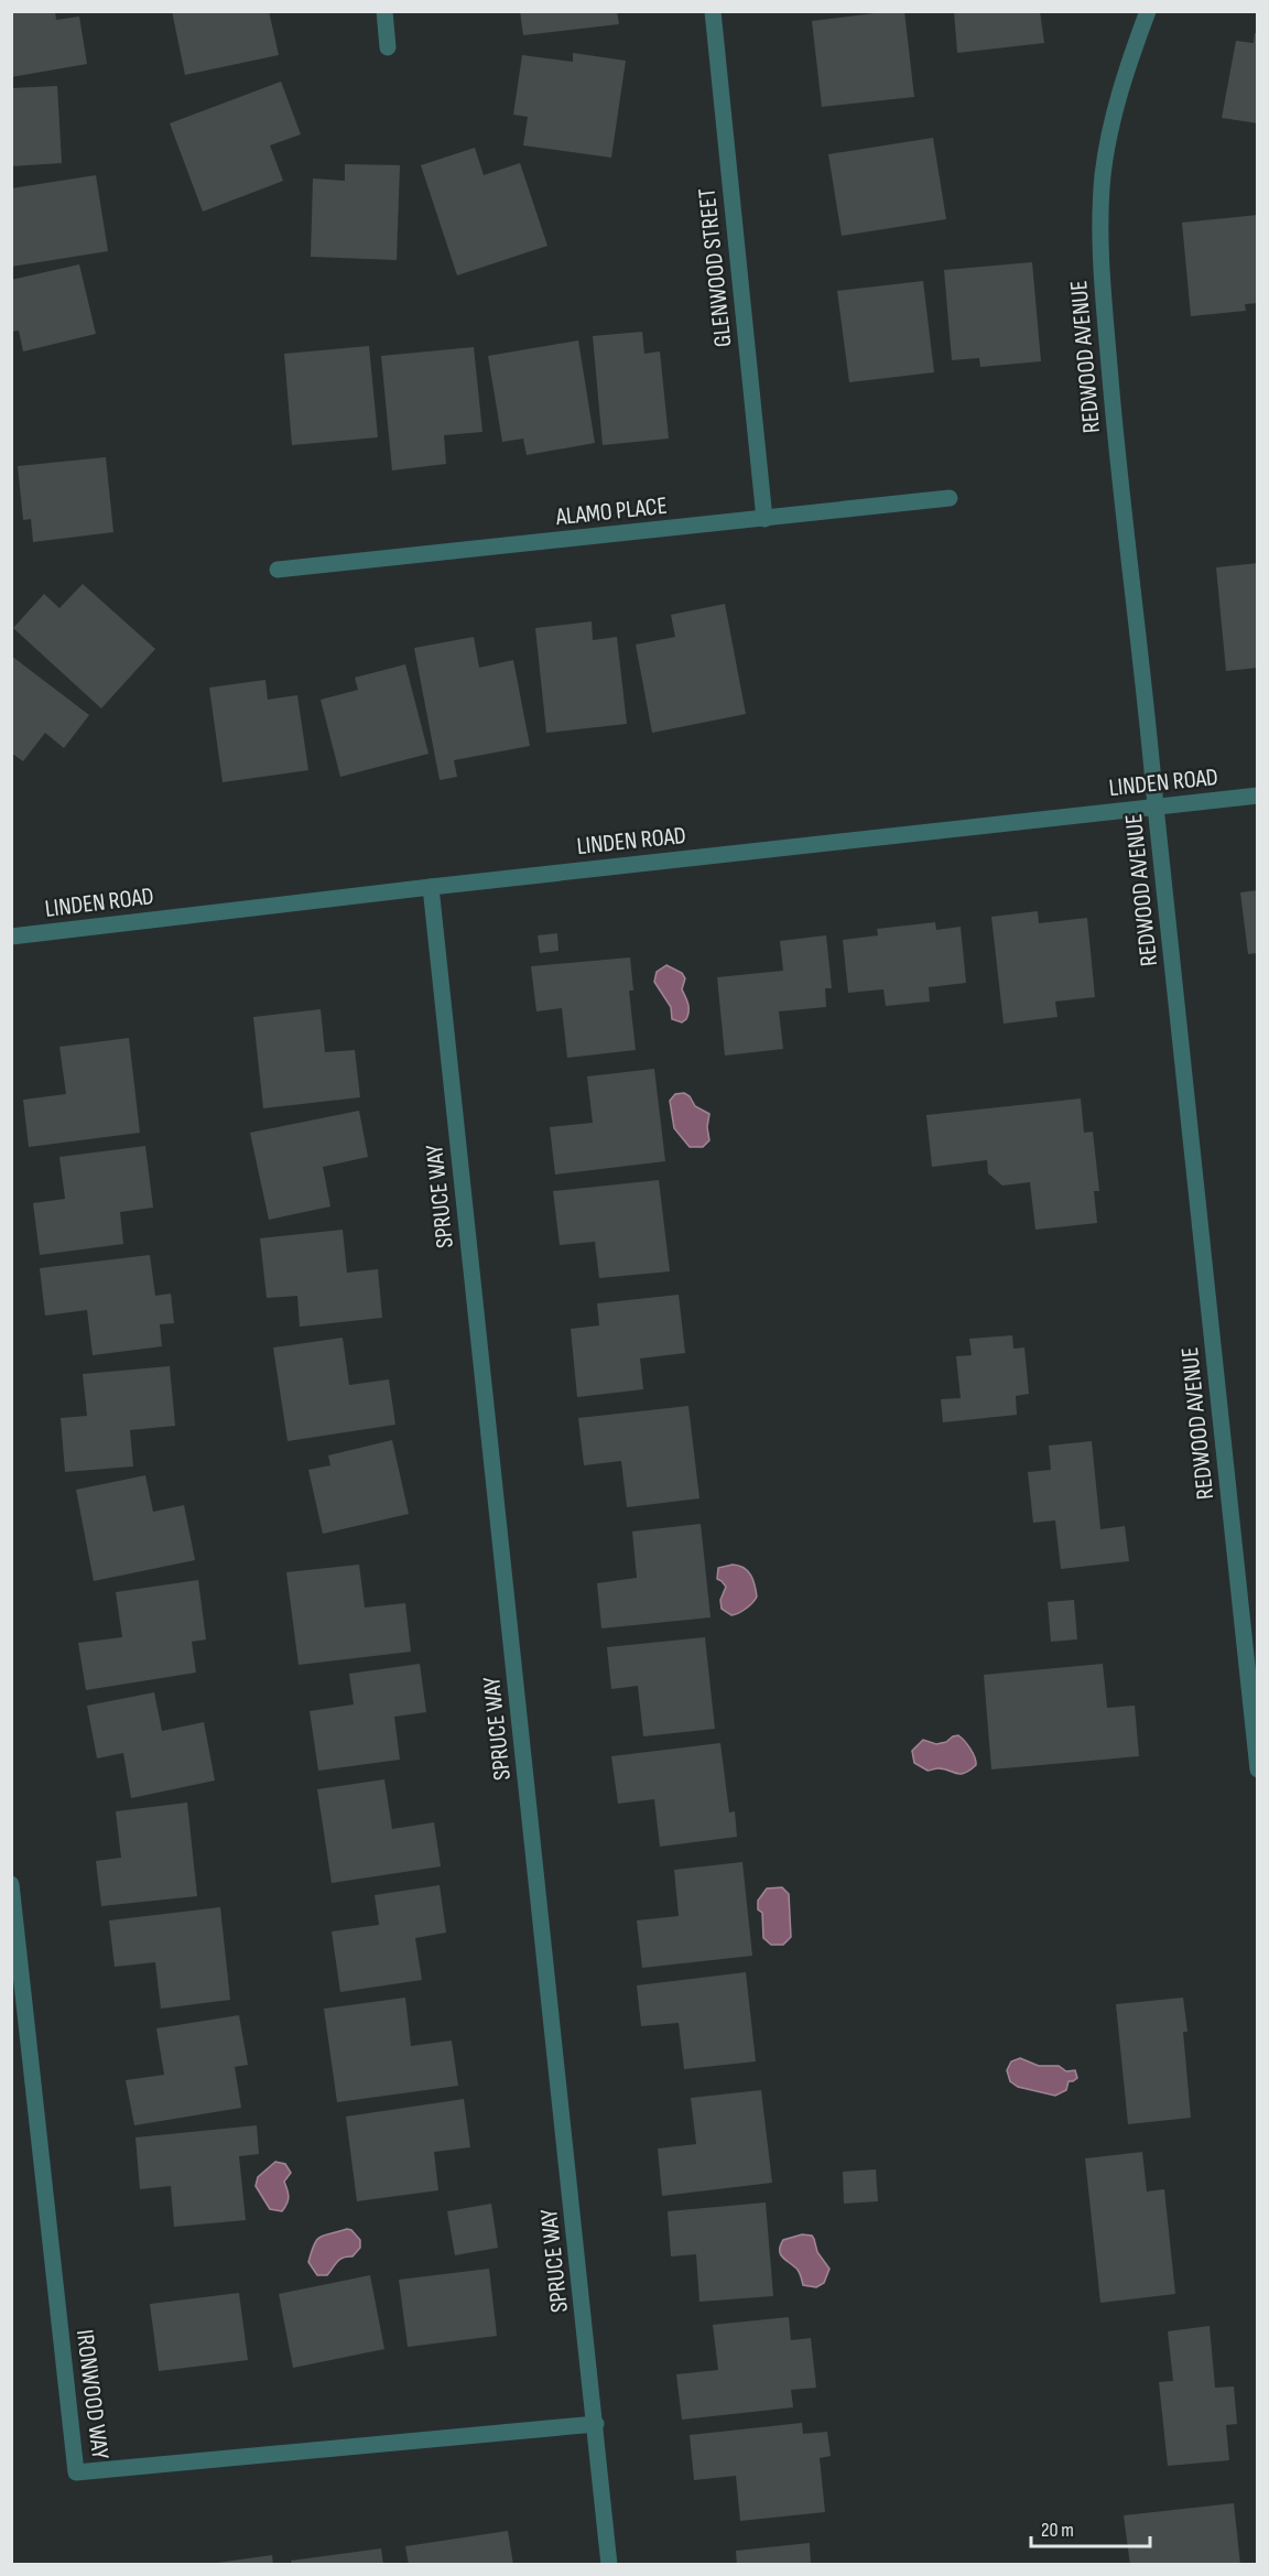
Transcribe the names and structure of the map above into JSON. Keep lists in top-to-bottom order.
{
  "streets": {
    "street": [
      "GLENWOOD STREET",
      "REDWOOD AVENUE",
      "ALAMO PLACE",
      "LINDEN ROAD",
      "SPRUCE WAY",
      "IRONWOOD WAY"
    ]
  },
  "crossings": [
    ["GLENWOOD STREET", "ALAMO PLACE"],
    ["REDWOOD AVENUE", "LINDEN ROAD"],
    ["LINDEN ROAD", "SPRUCE WAY"],
    ["SPRUCE WAY", "IRONWOOD WAY"]
  ],
  "scale_bar": "20 m"
}
